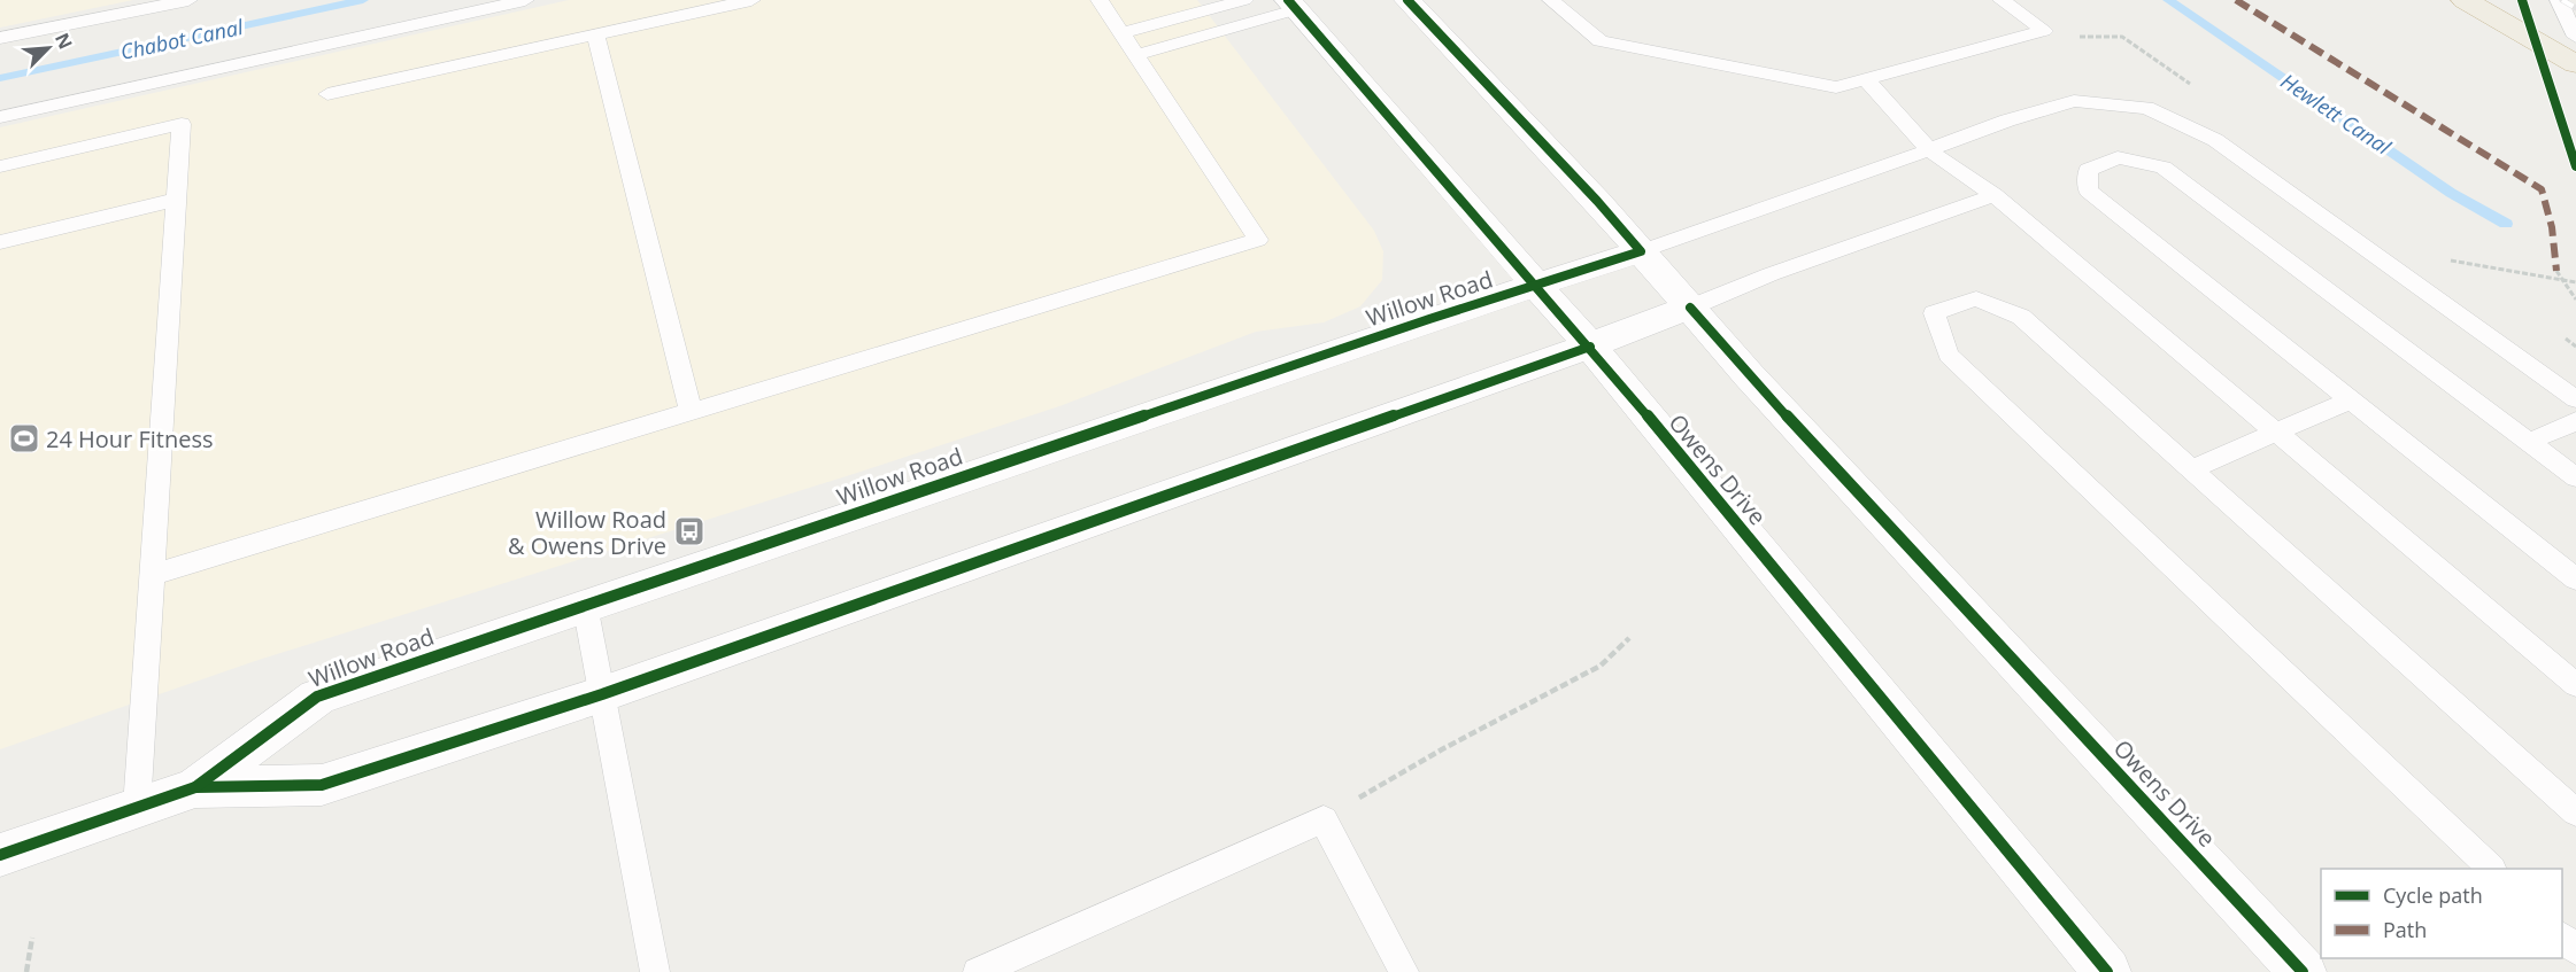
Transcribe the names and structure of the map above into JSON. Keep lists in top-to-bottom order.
{
  "streets": {
    "street": ["Willow Road", "Owens Drive"]
  },
  "crossings": [
    ["Willow Road", "Owens Drive"]
  ],
  "water": ["Chabot Canal", "Hewlett Canal"],
  "places": {
    "sports": ["24 Hour Fitness"],
    "bus stop": ["Willow Road & Owens Drive"]
  },
  "legend": ["Cycle path", "Path"],
  "north": "top right"
}
